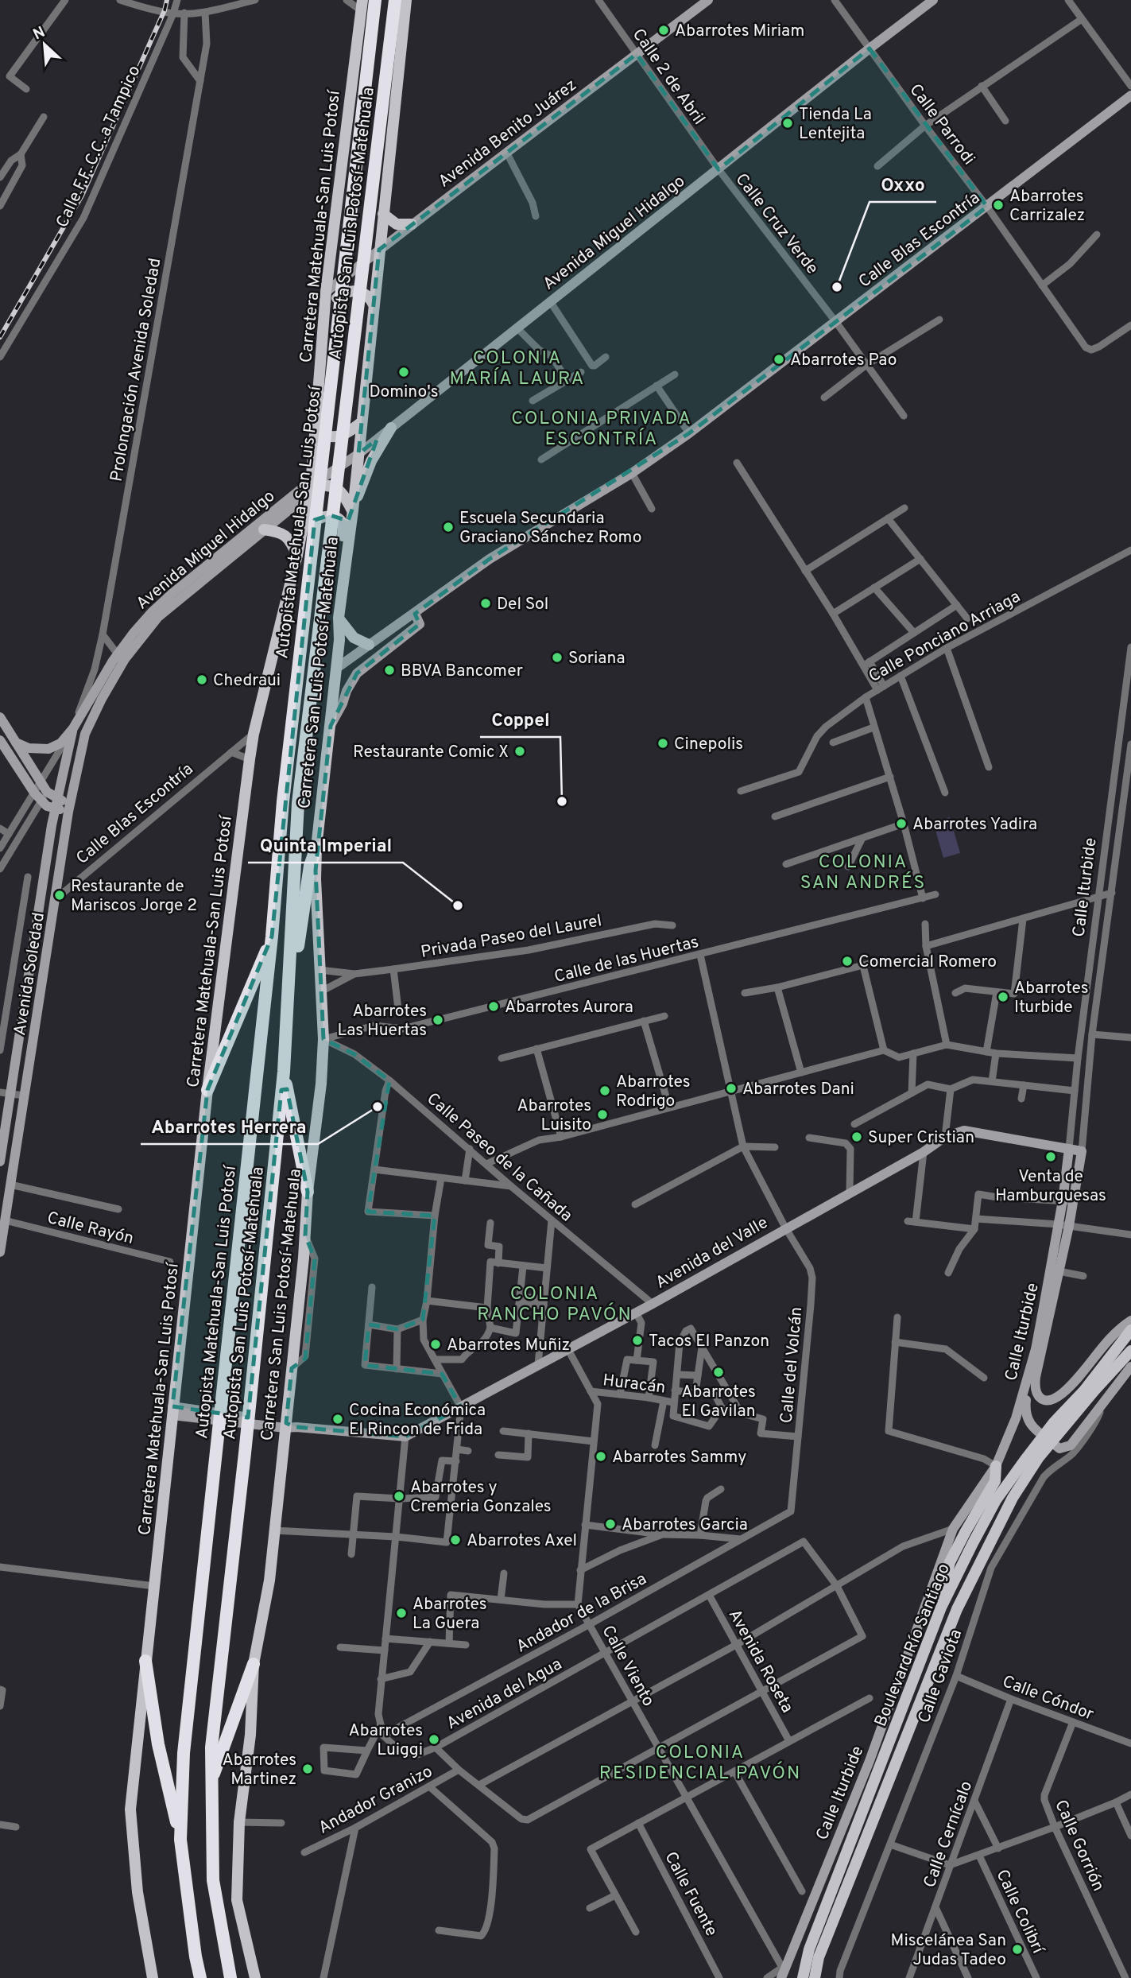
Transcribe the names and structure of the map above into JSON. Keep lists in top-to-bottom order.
{
  "streets": {
    "highway": ["Autopista San Luis Potosí-Matehuala", "Autopista Matehuala-San Luis Potosí"],
    "main road": ["Carretera Matehuala-San Luis Potosí", "Carretera San Luis Potosí-Matehuala", "Boulevard Río Santiago"],
    "street": [
      "Calle 2 de Abril",
      "Calle Parrodi",
      "Avenida Benito Juárez",
      "Calle F.F. C.C. a Tampico",
      "Calle Cruz Verde",
      "Avenida Miguel Hidalgo",
      "Calle Blas Escontría",
      "Prolongación Avenida Soledad",
      "Calle Ponciano Arriaga",
      "Calle Iturbide",
      "Privada Paseo del Laurel",
      "Calle de las Huertas",
      "Avenida Soledad",
      "Calle Paseo de la Cañada",
      "Calle Rayón",
      "Avenida del Valle",
      "Calle del Volcán",
      "Huracán",
      "Andador de la Brisa",
      "Avenida Roseta",
      "Calle Viento",
      "Calle Gaviota",
      "Avenida del Agua",
      "Calle Cóndor",
      "Andador Granizo",
      "Calle Cernícalo",
      "Calle Gorrión",
      "Calle Fuente",
      "Calle Colibrí"
    ]
  },
  "crossings": [
    ["Calle 2 de Abril", "Avenida Benito Juárez"],
    ["Calle 2 de Abril", "Calle Cruz Verde"],
    ["Calle 2 de Abril", "Avenida Miguel Hidalgo"],
    ["Calle Parrodi", "Avenida Miguel Hidalgo"],
    ["Calle Parrodi", "Calle Blas Escontría"],
    ["Avenida Benito Juárez", "Carretera Matehuala-San Luis Potosí"],
    ["Avenida Benito Juárez", "Carretera San Luis Potosí-Matehuala"],
    ["Calle Cruz Verde", "Avenida Miguel Hidalgo"],
    ["Calle Cruz Verde", "Calle Blas Escontría"],
    ["Carretera Matehuala-San Luis Potosí", "Avenida Miguel Hidalgo"],
    ["Carretera Matehuala-San Luis Potosí", "Calle Blas Escontría"],
    ["Avenida Miguel Hidalgo", "Prolongación Avenida Soledad"],
    ["Avenida Miguel Hidalgo", "Carretera San Luis Potosí-Matehuala"],
    ["Avenida Miguel Hidalgo", "Avenida Soledad"],
    ["Calle Blas Escontría", "Carretera San Luis Potosí-Matehuala"],
    ["Calle Blas Escontría", "Avenida Soledad"],
    ["Prolongación Avenida Soledad", "Avenida Soledad"],
    ["Carretera San Luis Potosí-Matehuala", "Privada Paseo del Laurel"],
    ["Carretera San Luis Potosí-Matehuala", "Calle de las Huertas"],
    ["Carretera San Luis Potosí-Matehuala", "Calle Paseo de la Cañada"],
    ["Calle Iturbide", "Avenida del Valle"],
    ["Calle Iturbide", "Calle Viento"],
    ["Calle de las Huertas", "Calle Paseo de la Cañada"],
    ["Calle de las Huertas", "Calle del Volcán"],
    ["Avenida Soledad", "Calle Rayón"],
    ["Calle Paseo de la Cañada", "Avenida del Valle"],
    ["Avenida del Valle", "Calle del Volcán"],
    ["Calle del Volcán", "Andador de la Brisa"],
    ["Andador de la Brisa", "Calle Viento"],
    ["Andador de la Brisa", "Avenida del Agua"],
    ["Avenida Roseta", "Avenida del Agua"],
    ["Calle Viento", "Avenida del Agua"],
    ["Calle Gaviota", "Calle Cóndor"],
    ["Calle Cóndor", "Calle Cernícalo"],
    ["Calle Cóndor", "Calle Gorrión"],
    ["Calle Cernícalo", "Calle Colibrí"]
  ],
  "districts": [
    "COLONIA MARÍA LAURA",
    "COLONIA PRIVADA ESCONTRÍA",
    "COLONIA SAN ANDRÉS",
    "COLONIA RANCHO PAVÓN",
    "COLONIA RESIDENCIAL PAVÓN"
  ],
  "places": [
    "Abarrotes Miriam",
    "Tienda La Lentejita",
    "Abarrotes Carrizalez",
    "Oxxo",
    "Abarrotes Pao",
    "Domino's",
    "Escuela Secundaria Graciano Sánchez Romo",
    "Del Sol",
    "Soriana",
    "BBVA Bancomer",
    "Chedraui",
    "Cinepolis",
    "Restaurante Comic X",
    "Coppel",
    "Abarrotes Yadira",
    "Restaurante de Mariscos Jorge 2",
    "Quinta Imperial",
    "Comercial Romero",
    "Abarrotes Iturbide",
    "Abarrotes Aurora",
    "Abarrotes Las Huertas",
    "Abarrotes Dani",
    "Abarrotes Rodrigo",
    "Abarrotes Herrera",
    "Abarrotes Luisito",
    "Super Cristian",
    "Venta de Hamburguesas",
    "Tacos El Panzon",
    "Abarrotes Muñiz",
    "Abarrotes El Gavilan",
    "Cocina Económica El Rincon de Frida",
    "Abarrotes Sammy",
    "Abarrotes y Cremeria Gonzales",
    "Abarrotes Garcia",
    "Abarrotes Axel",
    "Abarrotes La Guera",
    "Abarrotes Luiggi",
    "Abarrotes Martinez",
    "Miscelánea San Judas Tadeo"
  ],
  "north": "top left"
}
